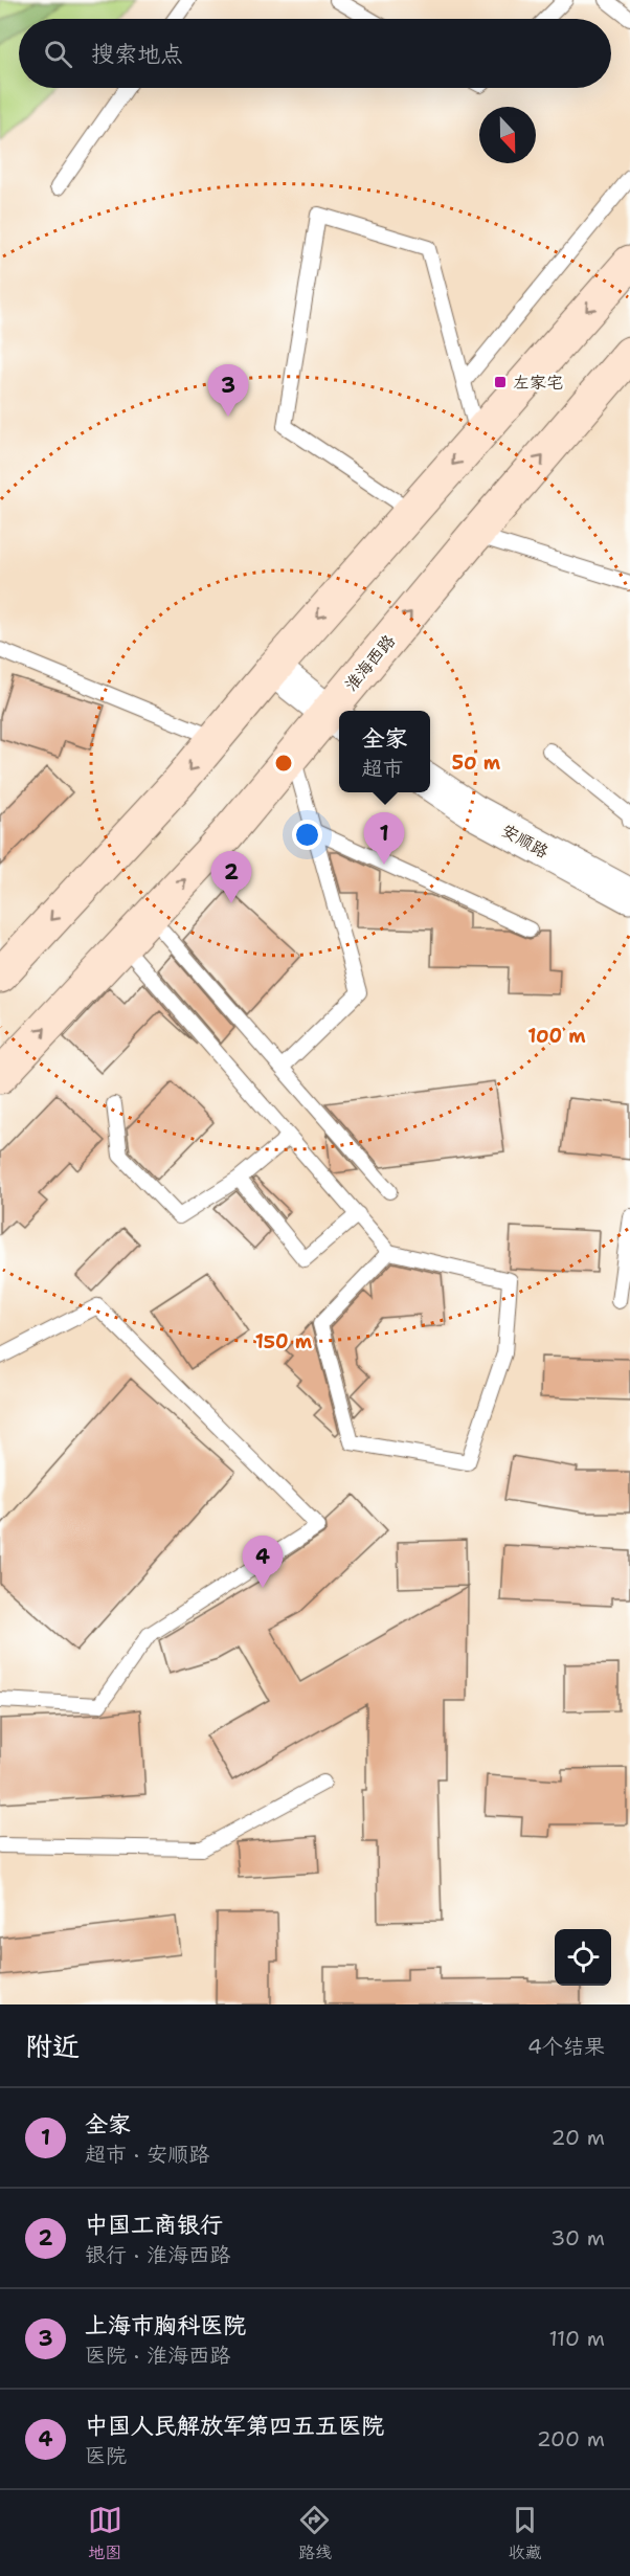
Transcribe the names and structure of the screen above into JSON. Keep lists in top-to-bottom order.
{
  "streets": {
    "main road": ["淮海西路"],
    "street": ["安顺路"]
  },
  "places": {
    "transit": ["左家宅"]
  },
  "north": "bottom",
  "page": {
    "search": "搜索地点",
    "pins": [
      "3",
      "1",
      "2",
      "4"
    ],
    "popup": ["全家", "超市"],
    "heading": ["附近", "4个结果"],
    "list": [
      {
        "mark": "1",
        "name": "全家",
        "note": "超市 · 安顺路",
        "value": "20 m"
      },
      {
        "mark": "2",
        "name": "中国工商银行",
        "note": "银行 · 淮海西路",
        "value": "30 m"
      },
      {
        "mark": "3",
        "name": "上海市胸科医院",
        "note": "医院 · 淮海西路",
        "value": "110 m"
      },
      {
        "mark": "4",
        "name": "中国人民解放军第四五五医院",
        "note": "医院",
        "value": "200 m"
      }
    ],
    "nav": ["地图", "路线", "收藏"]
  },
  "rings": ["50 m", "100 m", "150 m"]
}
